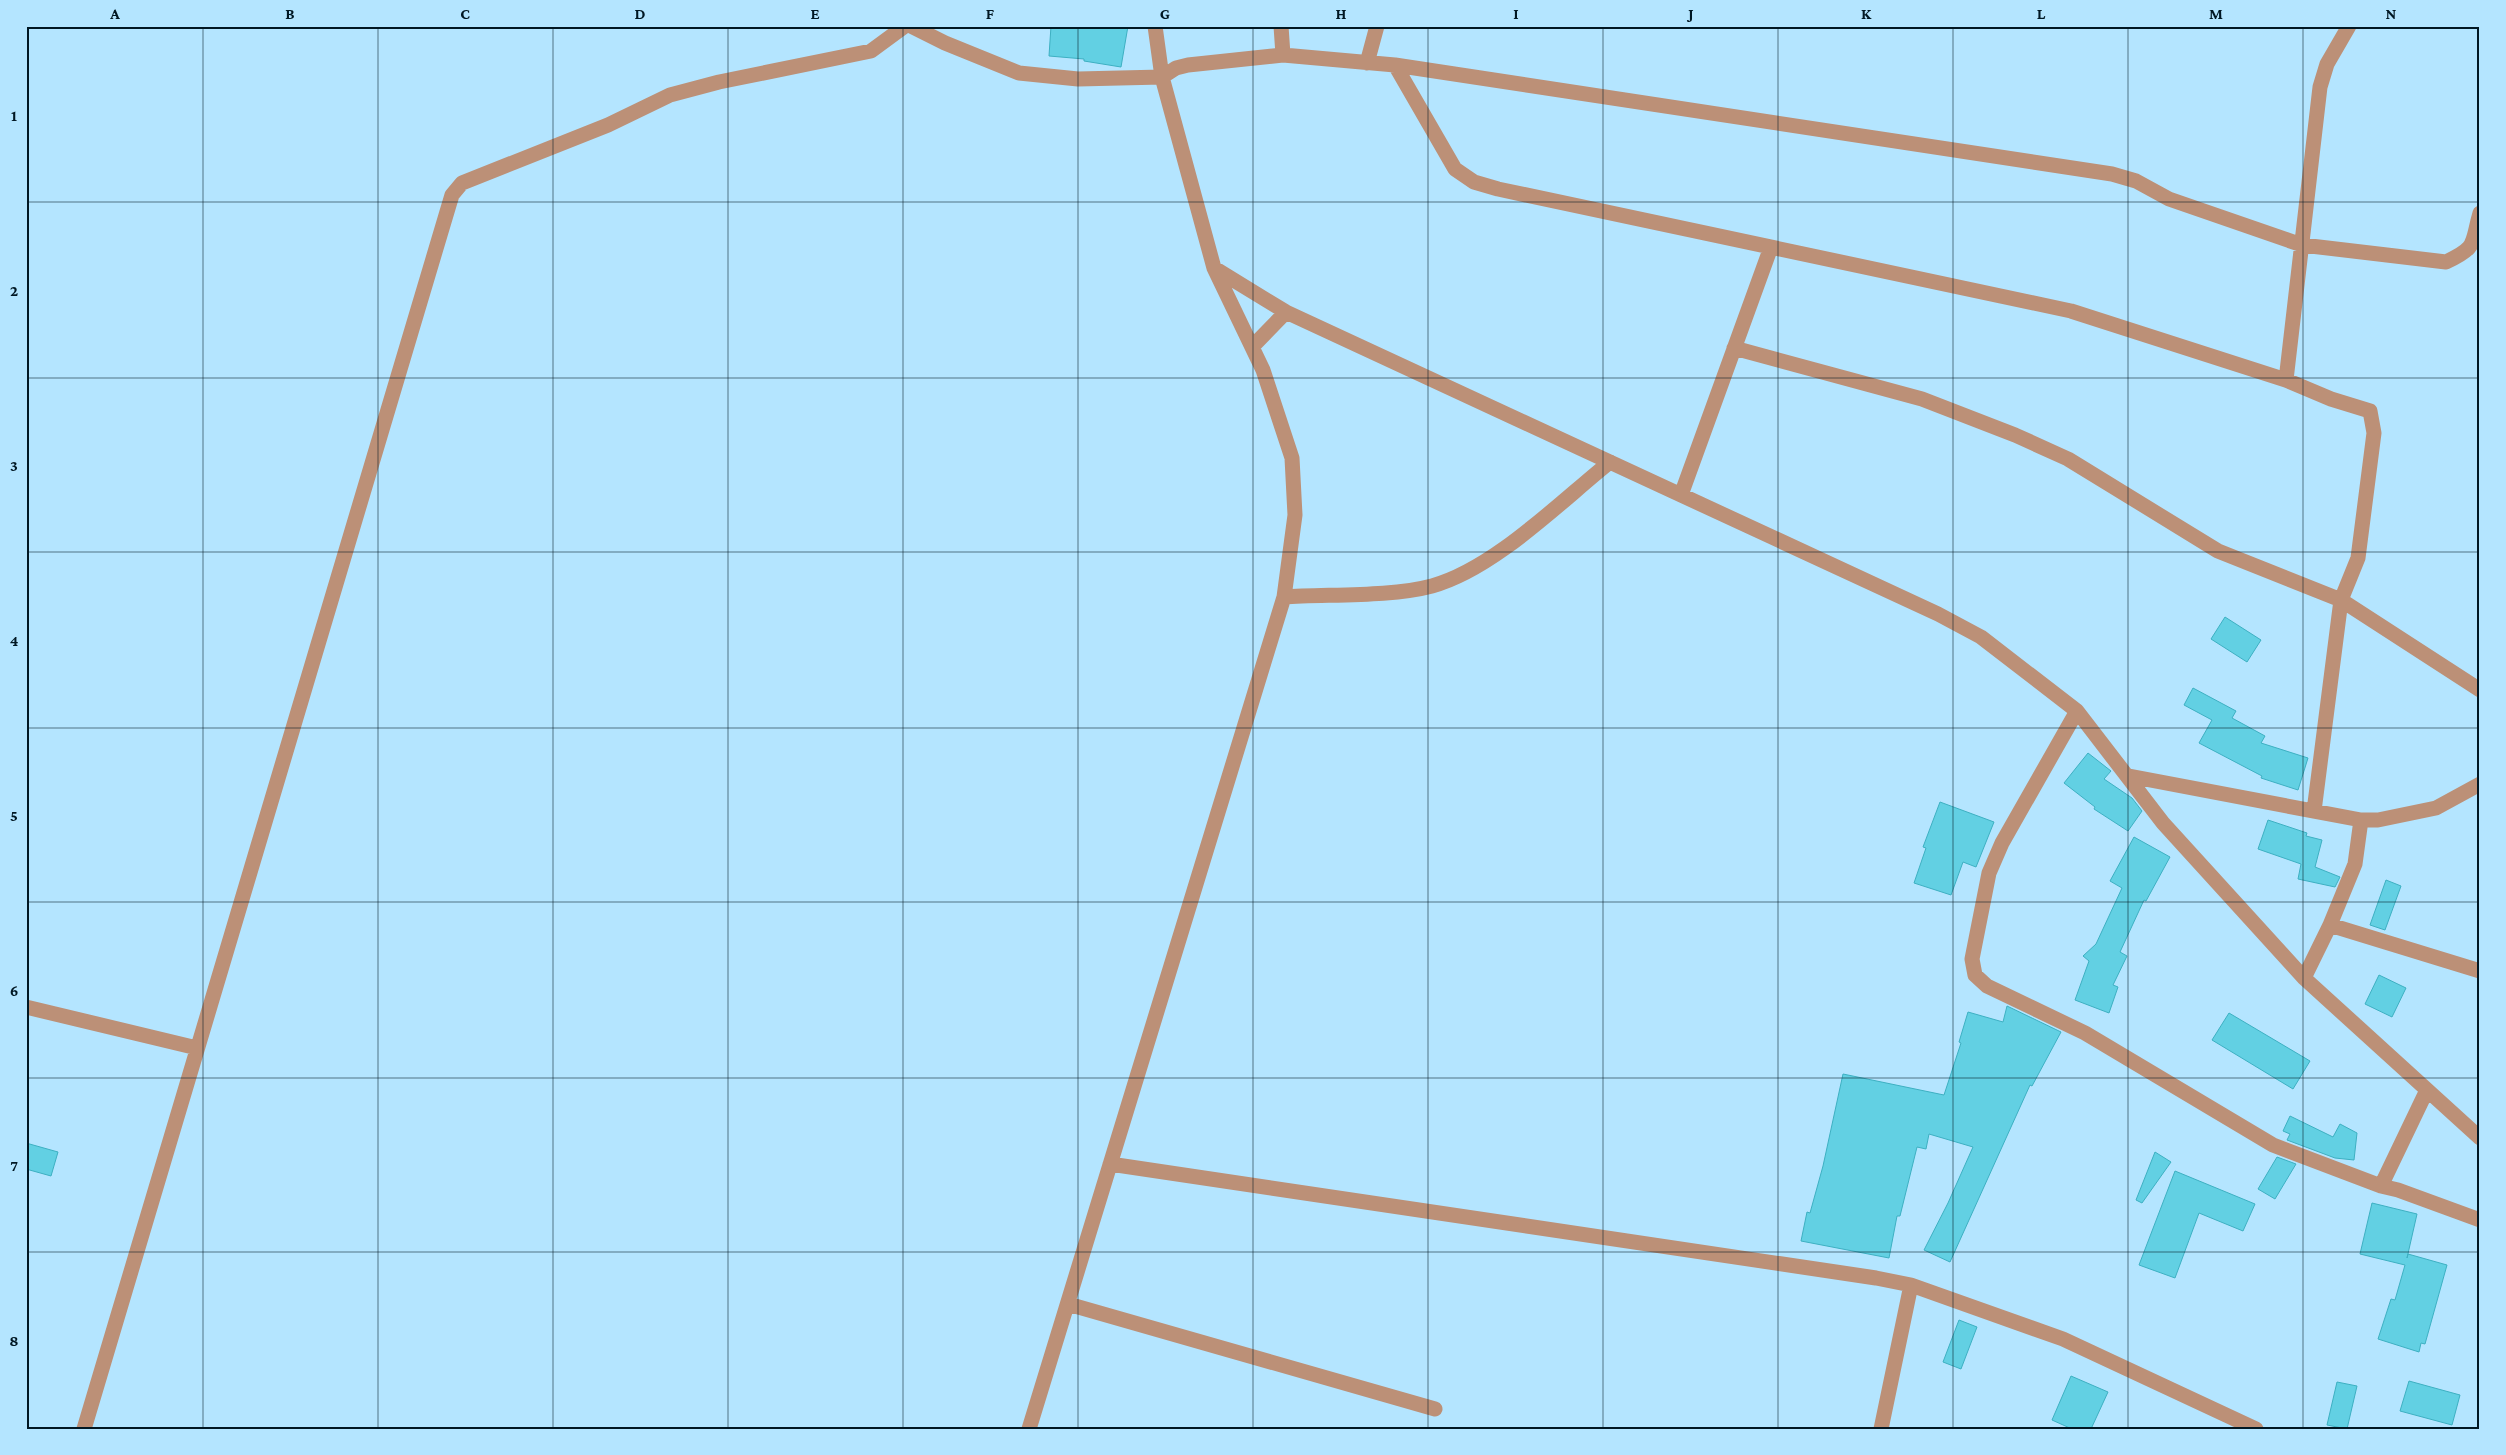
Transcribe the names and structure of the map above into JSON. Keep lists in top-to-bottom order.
{
  "grid": {
    "columns": [
      "A",
      "B",
      "C",
      "D",
      "E",
      "F",
      "G",
      "H",
      "I",
      "J",
      "K",
      "L",
      "M",
      "N"
    ],
    "rows": [
      "1",
      "2",
      "3",
      "4",
      "5",
      "6",
      "7",
      "8"
    ]
  }
}
